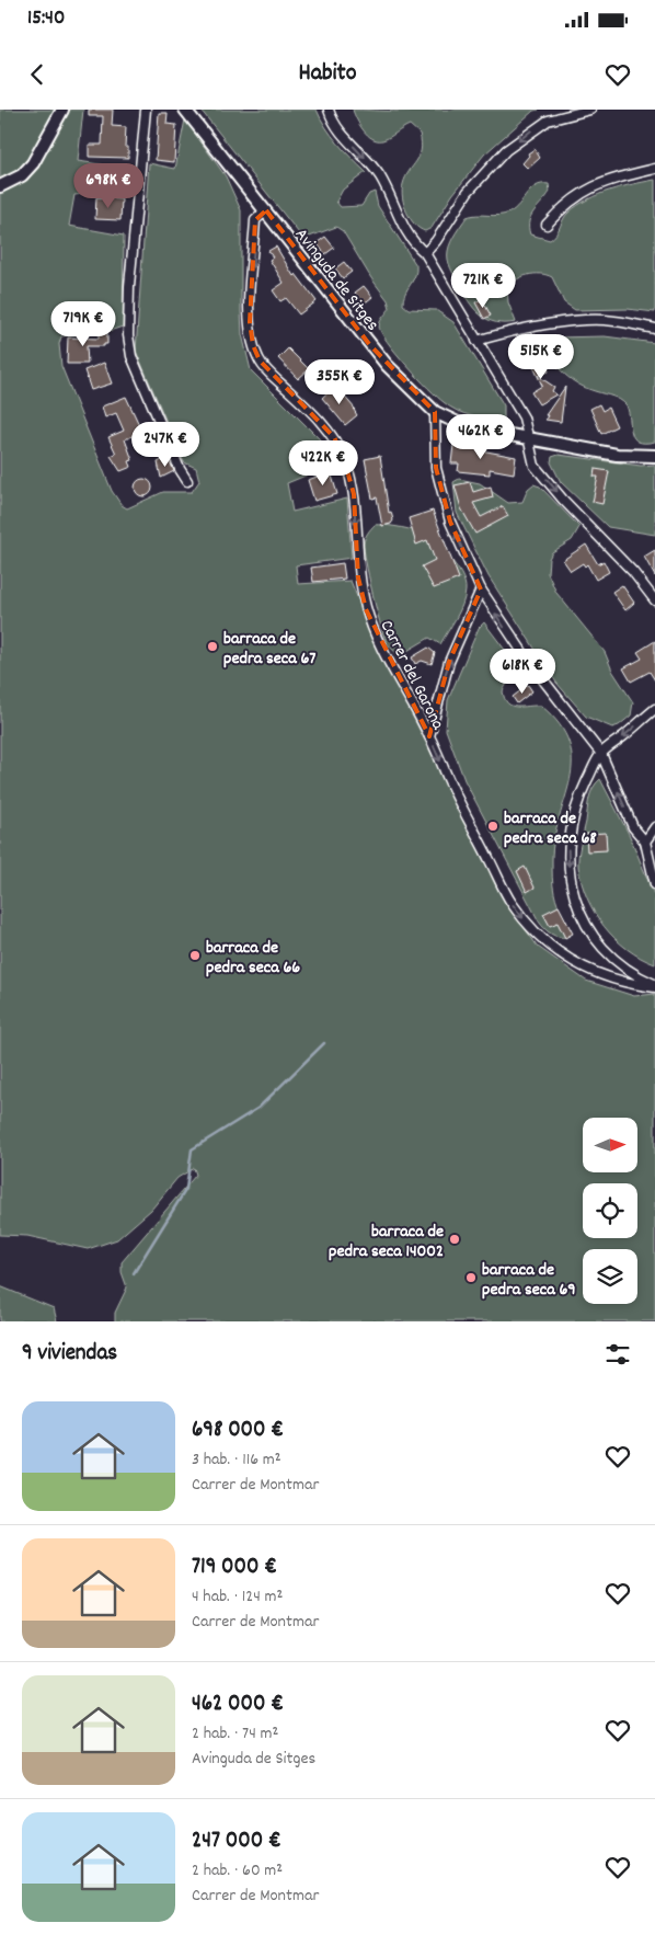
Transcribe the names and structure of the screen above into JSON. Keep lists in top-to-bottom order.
{
  "streets": {
    "street": ["Avinguda de Sitges", "Carrer del Garona"]
  },
  "crossings": [
    ["Avinguda de Sitges", "Carrer del Garona"]
  ],
  "one_way": ["Carrer del Garona"],
  "places": [
    "barraca de pedra seca 67",
    "barraca de pedra seca 68",
    "barraca de pedra seca 66",
    "barraca de pedra seca 14002",
    "barraca de pedra seca 69"
  ],
  "north": "right",
  "page": {
    "status": "15:40",
    "header": "Habito",
    "price": [
      "698K €",
      "721K €",
      "719K €",
      "515K €",
      "355K €",
      "462K €",
      "247K €",
      "422K €",
      "618K €"
    ],
    "heading": "9 viviendas",
    "list": [
      {
        "name": "698 000 €",
        "note": "3 hab. · 116 m² · Carrer de Montmar"
      },
      {
        "name": "719 000 €",
        "note": "4 hab. · 124 m² · Carrer de Montmar"
      },
      {
        "name": "462 000 €",
        "note": "2 hab. · 74 m² · Avinguda de Sitges"
      },
      {
        "name": "247 000 €",
        "note": "2 hab. · 60 m² · Carrer de Montmar"
      }
    ]
  }
}
